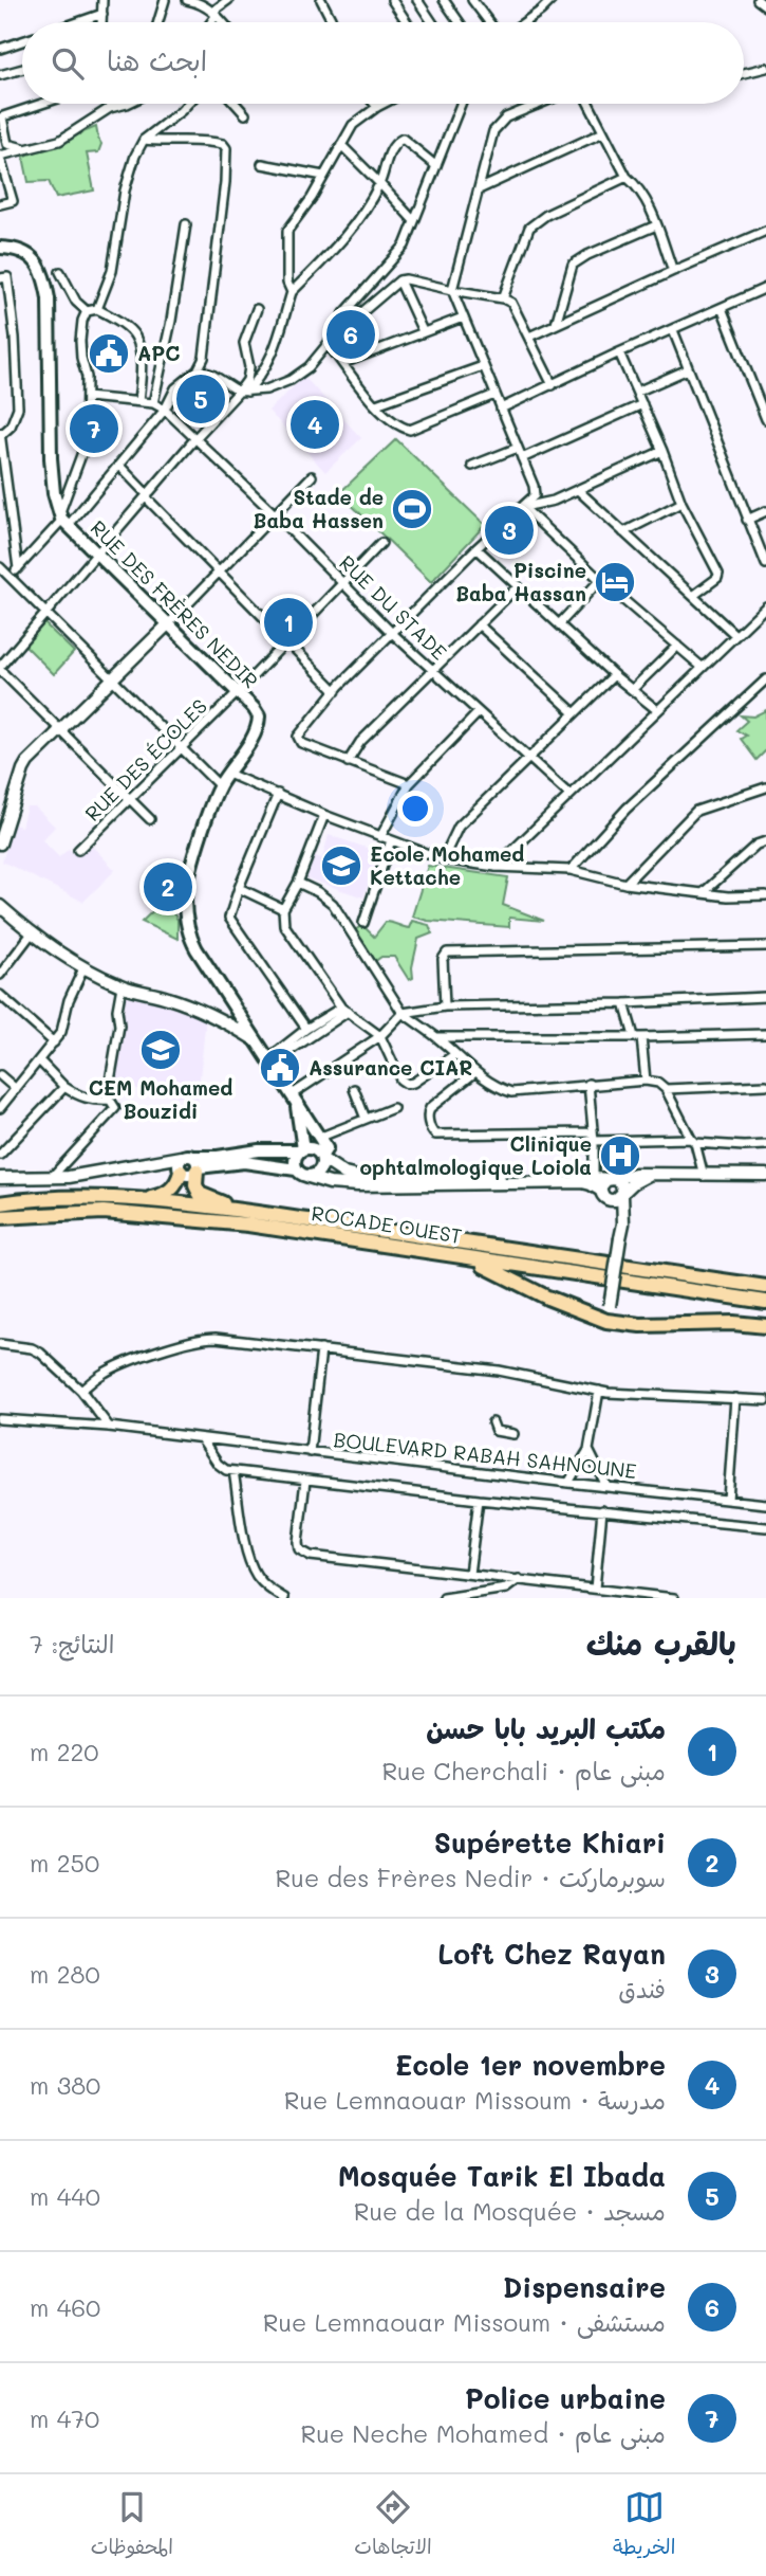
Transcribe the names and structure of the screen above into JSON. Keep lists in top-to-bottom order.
{
  "streets": {
    "highway": ["ROCADE OUEST"],
    "main road": ["RUE DES FRÈRES NEDIR"],
    "street": ["RUE DU STADE", "RUE DES ÉCOLES", "BOULEVARD RABAH SAHNOUNE"]
  },
  "crossings": [
    ["RUE DES FRÈRES NEDIR", "RUE DES ÉCOLES"],
    ["RUE DU STADE", "RUE DES ÉCOLES"]
  ],
  "places": {
    "public building": ["APC", "Assurance CIAR"],
    "sports": ["Stade de Baba Hassen"],
    "hotel": ["Piscine Baba Hassan"],
    "school or university": ["Ecole Mohamed Kettache", "CEM Mohamed Bouzidi"],
    "hospital": ["Clinique ophtalmologique Loiola"]
  },
  "page": {
    "search": "ابحث هنا",
    "pins": [
      "6",
      "5",
      "4",
      "7",
      "3",
      "1",
      "2"
    ],
    "heading": ["بالقرب منك", "النتائج: 7"],
    "list": [
      {
        "mark": "1",
        "name": "مكتب البريد بابا حسن",
        "note": "مبنى عام · Rue Cherchali",
        "value": "220 m"
      },
      {
        "mark": "2",
        "name": "Supérette Khiari",
        "note": "سوبرماركت · Rue des Frères Nedir",
        "value": "250 m"
      },
      {
        "mark": "3",
        "name": "Loft Chez Rayan",
        "note": "فندق",
        "value": "280 m"
      },
      {
        "mark": "4",
        "name": "Ecole 1er novembre",
        "note": "مدرسة · Rue Lemnaouar Missoum",
        "value": "380 m"
      },
      {
        "mark": "5",
        "name": "Mosquée Tarik El Ibada",
        "note": "مسجد · Rue de la Mosquée",
        "value": "440 m"
      },
      {
        "mark": "6",
        "name": "Dispensaire",
        "note": "مستشفى · Rue Lemnaouar Missoum",
        "value": "460 m"
      },
      {
        "mark": "7",
        "name": "Police urbaine",
        "note": "مبنى عام · Rue Neche Mohamed",
        "value": "470 m"
      }
    ],
    "nav": ["الخريطة", "الاتجاهات", "المحفوظات"]
  }
}
